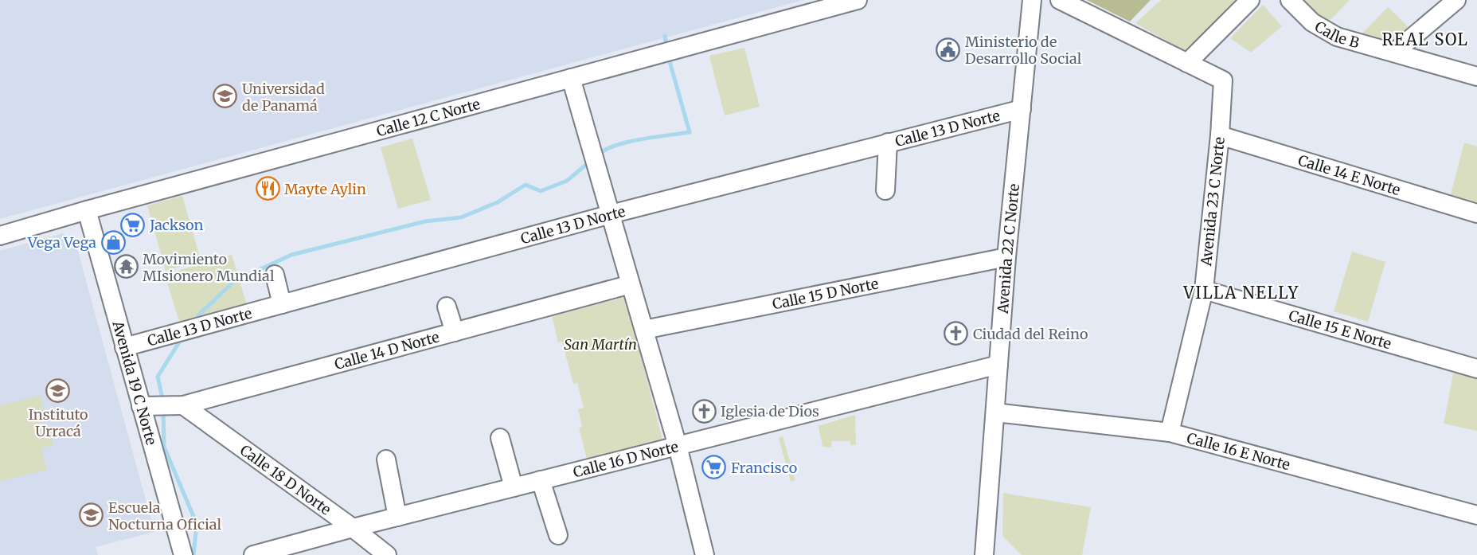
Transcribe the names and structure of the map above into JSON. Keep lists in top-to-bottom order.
{
  "streets": {
    "street": [
      "Calle B",
      "Calle 12 C Norte",
      "Calle 13 D Norte",
      "Calle 14 E Norte",
      "Avenida 23 C Norte",
      "Avenida 22 C Norte",
      "Calle 15 D Norte",
      "Calle 15 E Norte",
      "Calle 14 D Norte",
      "Avenida 19 C Norte",
      "Calle 16 E Norte",
      "Calle 16 D Norte",
      "Calle 18 D Norte"
    ]
  },
  "crossings": [
    ["Calle 12 C Norte", "Avenida 19 C Norte"],
    ["Calle 13 D Norte", "Avenida 22 C Norte"],
    ["Calle 13 D Norte", "Avenida 19 C Norte"],
    ["Calle 14 E Norte", "Avenida 23 C Norte"],
    ["Avenida 23 C Norte", "Calle 15 E Norte"],
    ["Avenida 23 C Norte", "Calle 16 E Norte"],
    ["Avenida 22 C Norte", "Calle 15 D Norte"],
    ["Avenida 22 C Norte", "Calle 16 E Norte"],
    ["Avenida 22 C Norte", "Calle 16 D Norte"],
    ["Calle 14 D Norte", "Avenida 19 C Norte"],
    ["Calle 14 D Norte", "Calle 18 D Norte"],
    ["Calle 16 D Norte", "Calle 18 D Norte"]
  ],
  "districts": ["REAL SOL", "VILLA NELLY"],
  "parks": ["San Martín"],
  "places": {
    "public building": ["Ministerio de Desarrollo Social"],
    "school or university": ["Universidad de Panamá", "Instituto Urracá", "Escuela Nocturna Oficial"],
    "restaurant": ["Mayte Aylin"],
    "supermarket": ["Jackson", "Francisco"],
    "shop": ["Vega Vega"],
    "temple": ["Movimiento MIsionero Mundial"],
    "church": ["Ciudad del Reino", "Iglesia de Dios"]
  }
}
